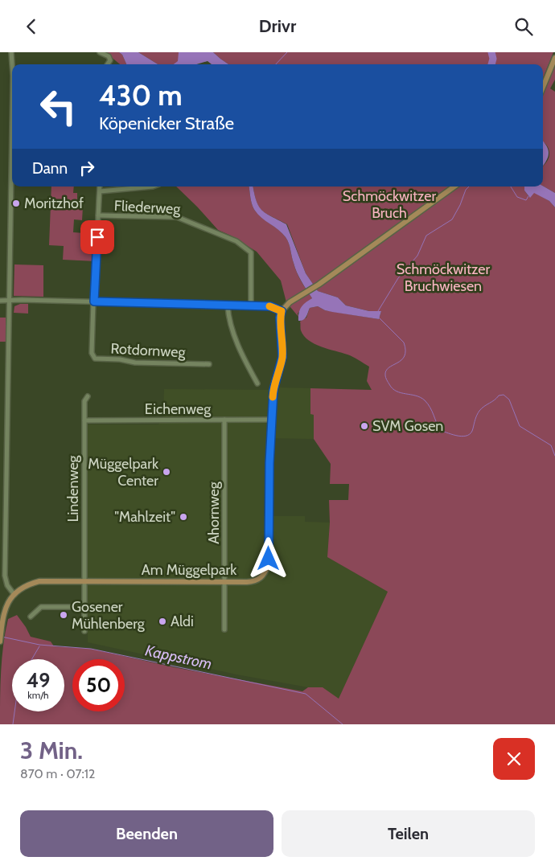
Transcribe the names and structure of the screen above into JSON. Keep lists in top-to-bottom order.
{
  "streets": {
    "main road": ["Am Müggelpark"],
    "street": [
      "Fliederweg",
      "Rotdornweg",
      "Eichenweg",
      "Lindenweg",
      "Ahornweg"
    ]
  },
  "crossings": [
    ["Eichenweg", "Lindenweg"],
    ["Eichenweg", "Ahornweg"],
    ["Eichenweg", "Am Müggelpark"],
    ["Lindenweg", "Am Müggelpark"],
    ["Ahornweg", "Am Müggelpark"]
  ],
  "water": ["Kappstrom"],
  "parks": ["Schmöckwitzer Bruch", "Schmöckwitzer Bruchwiesen"],
  "places": [
    "Moritzhof",
    "SVM Gosen",
    "Müggelpark Center",
    "\"Mahlzeit\"",
    "Gosener Mühlenberg",
    "Aldi"
  ],
  "page": {
    "header": "Drivr",
    "turn": ["430 m", "Köpenicker Straße"],
    "then": "Dann",
    "speed": "49 km/h",
    "limit": "50",
    "heading": ["3 Min.", "870 m · 07:12"],
    "buttons": ["Beenden", "Teilen"]
  }
}
